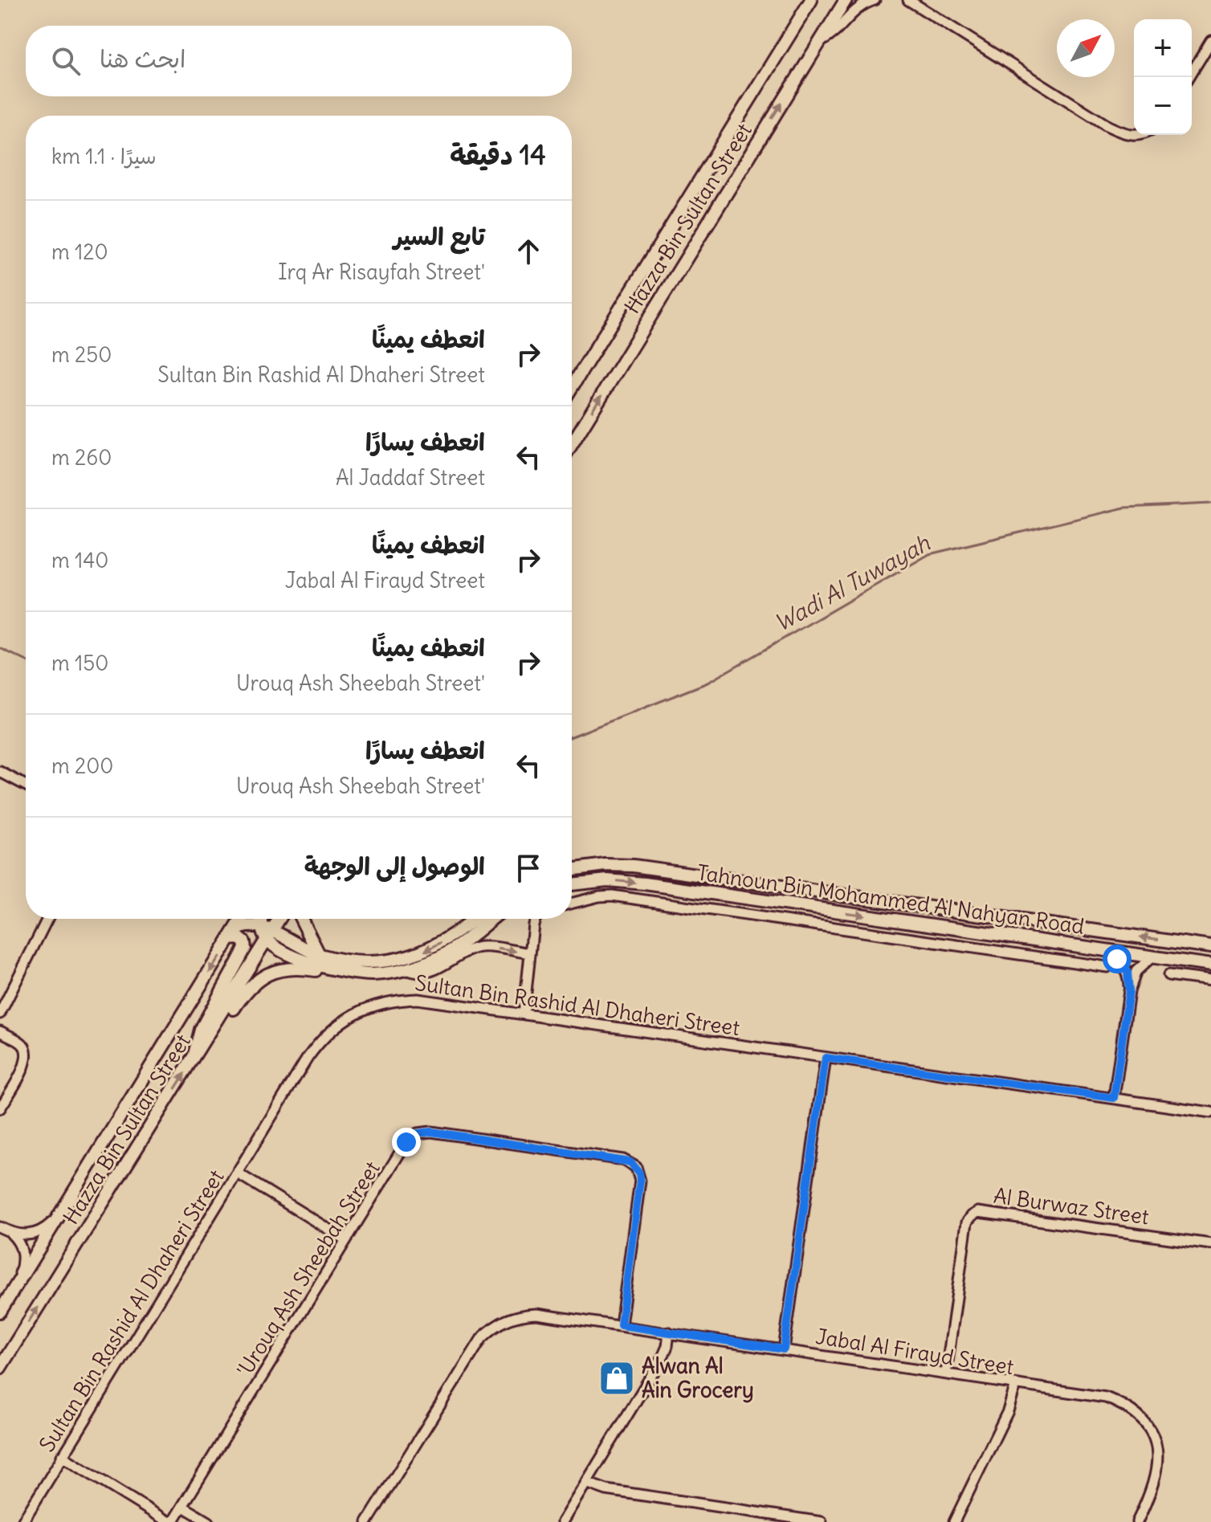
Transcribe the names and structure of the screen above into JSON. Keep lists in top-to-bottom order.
{
  "streets": {
    "main road": ["Hazza Bin Sultan Street", "Tahnoun Bin Mohammed Al Nahyan Road"],
    "street": [
      "Sultan Bin Rashid Al Dhaheri Street",
      "Al Burwaz Street",
      "'Urouq Ash Sheebah Street",
      "Jabal Al Firayd Street"
    ]
  },
  "crossings": [
    ["Al Burwaz Street", "Jabal Al Firayd Street"],
    ["'Urouq Ash Sheebah Street", "Jabal Al Firayd Street"]
  ],
  "water": ["Wadi Al Tuwayah"],
  "places": {
    "shop": ["Alwan Al Ain Grocery"]
  },
  "north": "top right",
  "page": {
    "map_buttons": ["+", "−"],
    "search": "ابحث هنا",
    "heading": ["14 دقيقة", "سيرًا · 1.1 km"],
    "list": [
      ["تابع السير", "'Irq Ar Risayfah Street", "120 m"],
      ["انعطف يمينًا", "Sultan Bin Rashid Al Dhaheri Street", "250 m"],
      ["انعطف يسارًا", "Al Jaddaf Street", "260 m"],
      ["انعطف يمينًا", "Jabal Al Firayd Street", "140 m"],
      ["انعطف يمينًا", "'Urouq Ash Sheebah Street", "150 m"],
      ["انعطف يسارًا", "'Urouq Ash Sheebah Street", "200 m"],
      "الوصول إلى الوجهة"
    ]
  }
}
